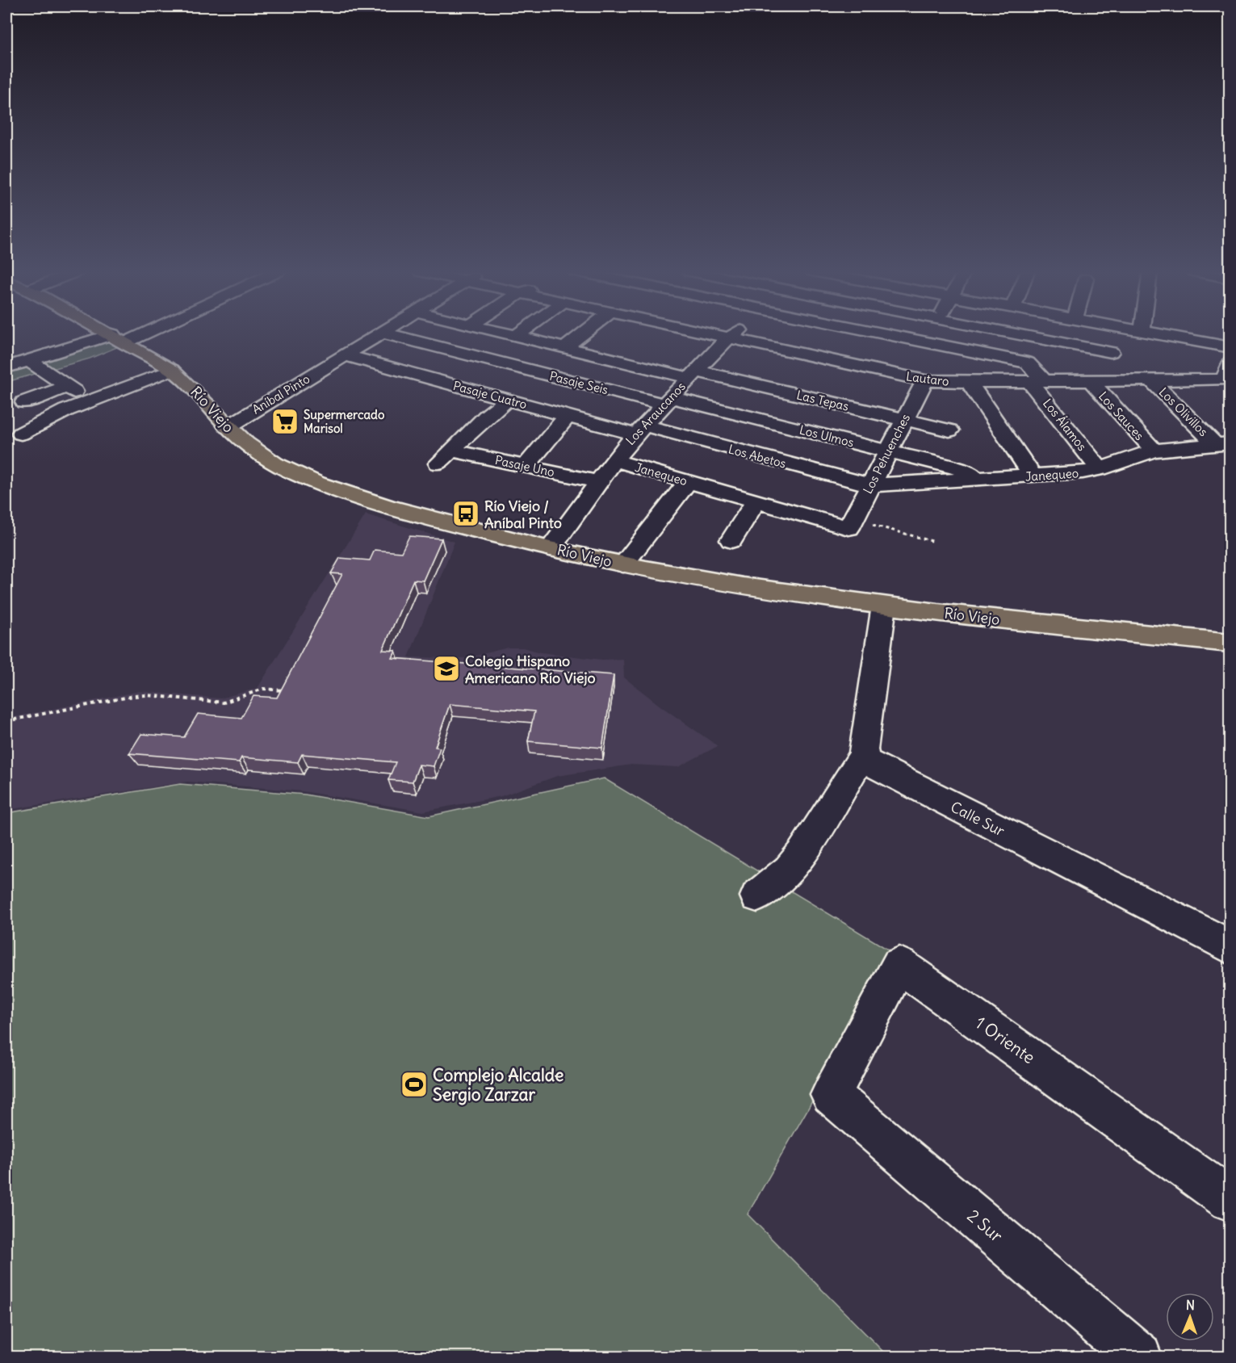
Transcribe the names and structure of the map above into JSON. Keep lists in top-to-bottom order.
{
  "streets": {
    "main road": ["Río Viejo"],
    "street": [
      "Lautaro",
      "Pasaje Seis",
      "Aníbal Pinto",
      "Pasaje Cuatro",
      "Las Tepas",
      "Los Olivillos",
      "Los Araucanos",
      "Los Sauces",
      "Los Álamos",
      "Los Ulmos",
      "Los Pehuenches",
      "Los Abetos",
      "Pasaje Uno",
      "Janequeo",
      "Calle Sur",
      "1 Oriente",
      "2 Sur"
    ]
  },
  "crossings": [
    ["Lautaro", "Los Olivillos"],
    ["Lautaro", "Los Araucanos"],
    ["Lautaro", "Los Sauces"],
    ["Lautaro", "Los Álamos"],
    ["Lautaro", "Los Pehuenches"],
    ["Pasaje Seis", "Los Araucanos"],
    ["Pasaje Seis", "Los Ulmos"],
    ["Aníbal Pinto", "Pasaje Cuatro"],
    ["Aníbal Pinto", "Río Viejo"],
    ["Pasaje Cuatro", "Los Araucanos"],
    ["Pasaje Cuatro", "Los Abetos"],
    ["Pasaje Cuatro", "Pasaje Uno"],
    ["Las Tepas", "Los Araucanos"],
    ["Las Tepas", "Los Pehuenches"],
    ["Río Viejo", "Los Araucanos"],
    ["Los Olivillos", "Janequeo"],
    ["Los Araucanos", "Los Ulmos"],
    ["Los Araucanos", "Los Abetos"],
    ["Los Araucanos", "Pasaje Uno"],
    ["Los Araucanos", "Janequeo"],
    ["Los Sauces", "Janequeo"],
    ["Los Álamos", "Los Pehuenches"],
    ["Los Álamos", "Janequeo"],
    ["Los Ulmos", "Los Pehuenches"],
    ["Los Ulmos", "Janequeo"],
    ["Los Pehuenches", "Los Abetos"],
    ["Los Pehuenches", "Janequeo"],
    ["Los Abetos", "Janequeo"],
    ["1 Oriente", "2 Sur"]
  ],
  "places": {
    "supermarket": ["Supermercado Marisol"],
    "bus stop": ["Río Viejo / Aníbal Pinto"],
    "school or university": ["Colegio Hispano Americano Río Viejo"],
    "sports": ["Complejo Alcalde Sergio Zarzar"]
  },
  "north": "top"
}
